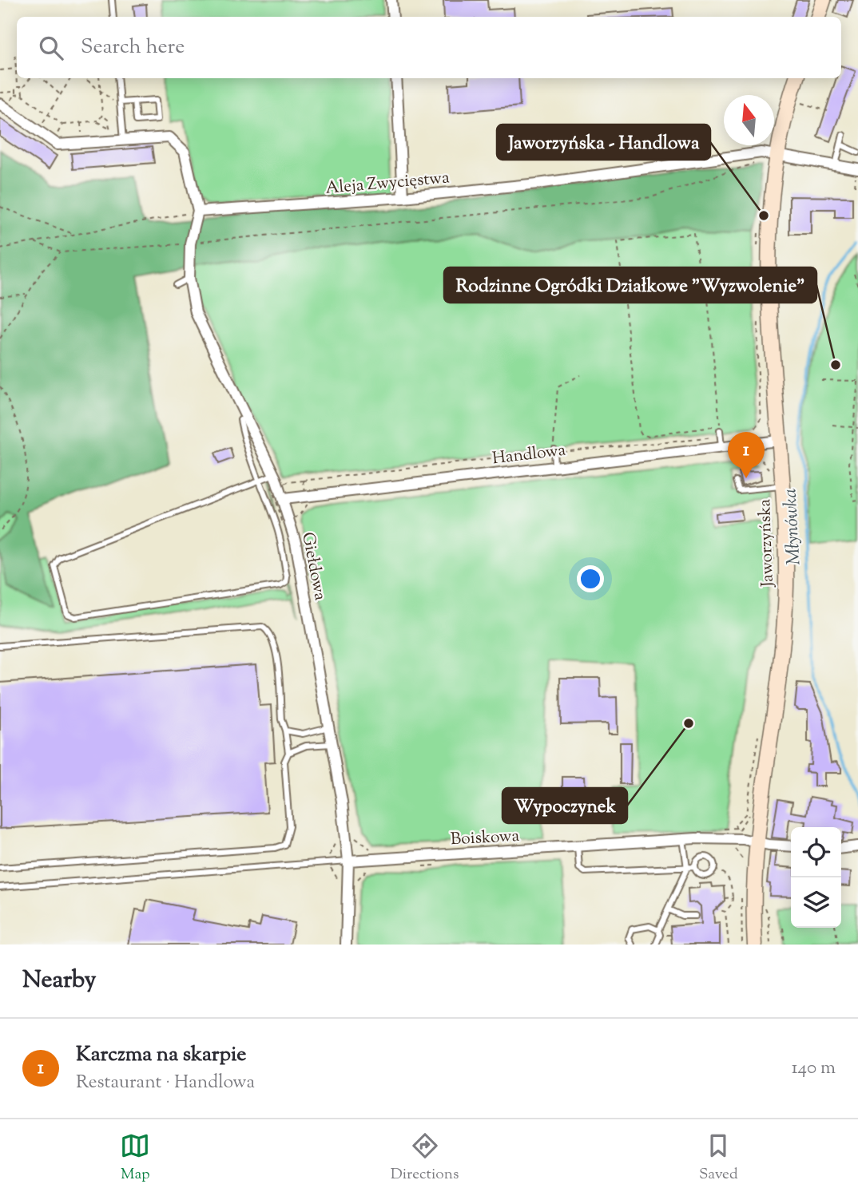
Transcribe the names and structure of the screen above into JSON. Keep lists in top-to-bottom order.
{
  "streets": {
    "street": [
      "Aleja Zwycięstwa",
      "Handlowa",
      "Jaworzyńska",
      "Giełdowa",
      "Boiskowa"
    ]
  },
  "crossings": [
    ["Aleja Zwycięstwa", "Jaworzyńska"],
    ["Aleja Zwycięstwa", "Giełdowa"],
    ["Handlowa", "Jaworzyńska"],
    ["Handlowa", "Giełdowa"],
    ["Jaworzyńska", "Boiskowa"],
    ["Giełdowa", "Boiskowa"]
  ],
  "water": ["Młynówka"],
  "places": ["Jaworzyńska - Handlowa", "Rodzinne Ogródki Działkowe \"Wyzwolenie\"", "Wypoczynek"],
  "north": "top",
  "page": {
    "search": "Search here",
    "pins": "1",
    "heading": "Nearby",
    "list": [
      {
        "mark": "1",
        "name": "Karczma na skarpie",
        "note": "Restaurant · Handlowa",
        "value": "140 m"
      }
    ],
    "nav": ["Map", "Directions", "Saved"]
  }
}
